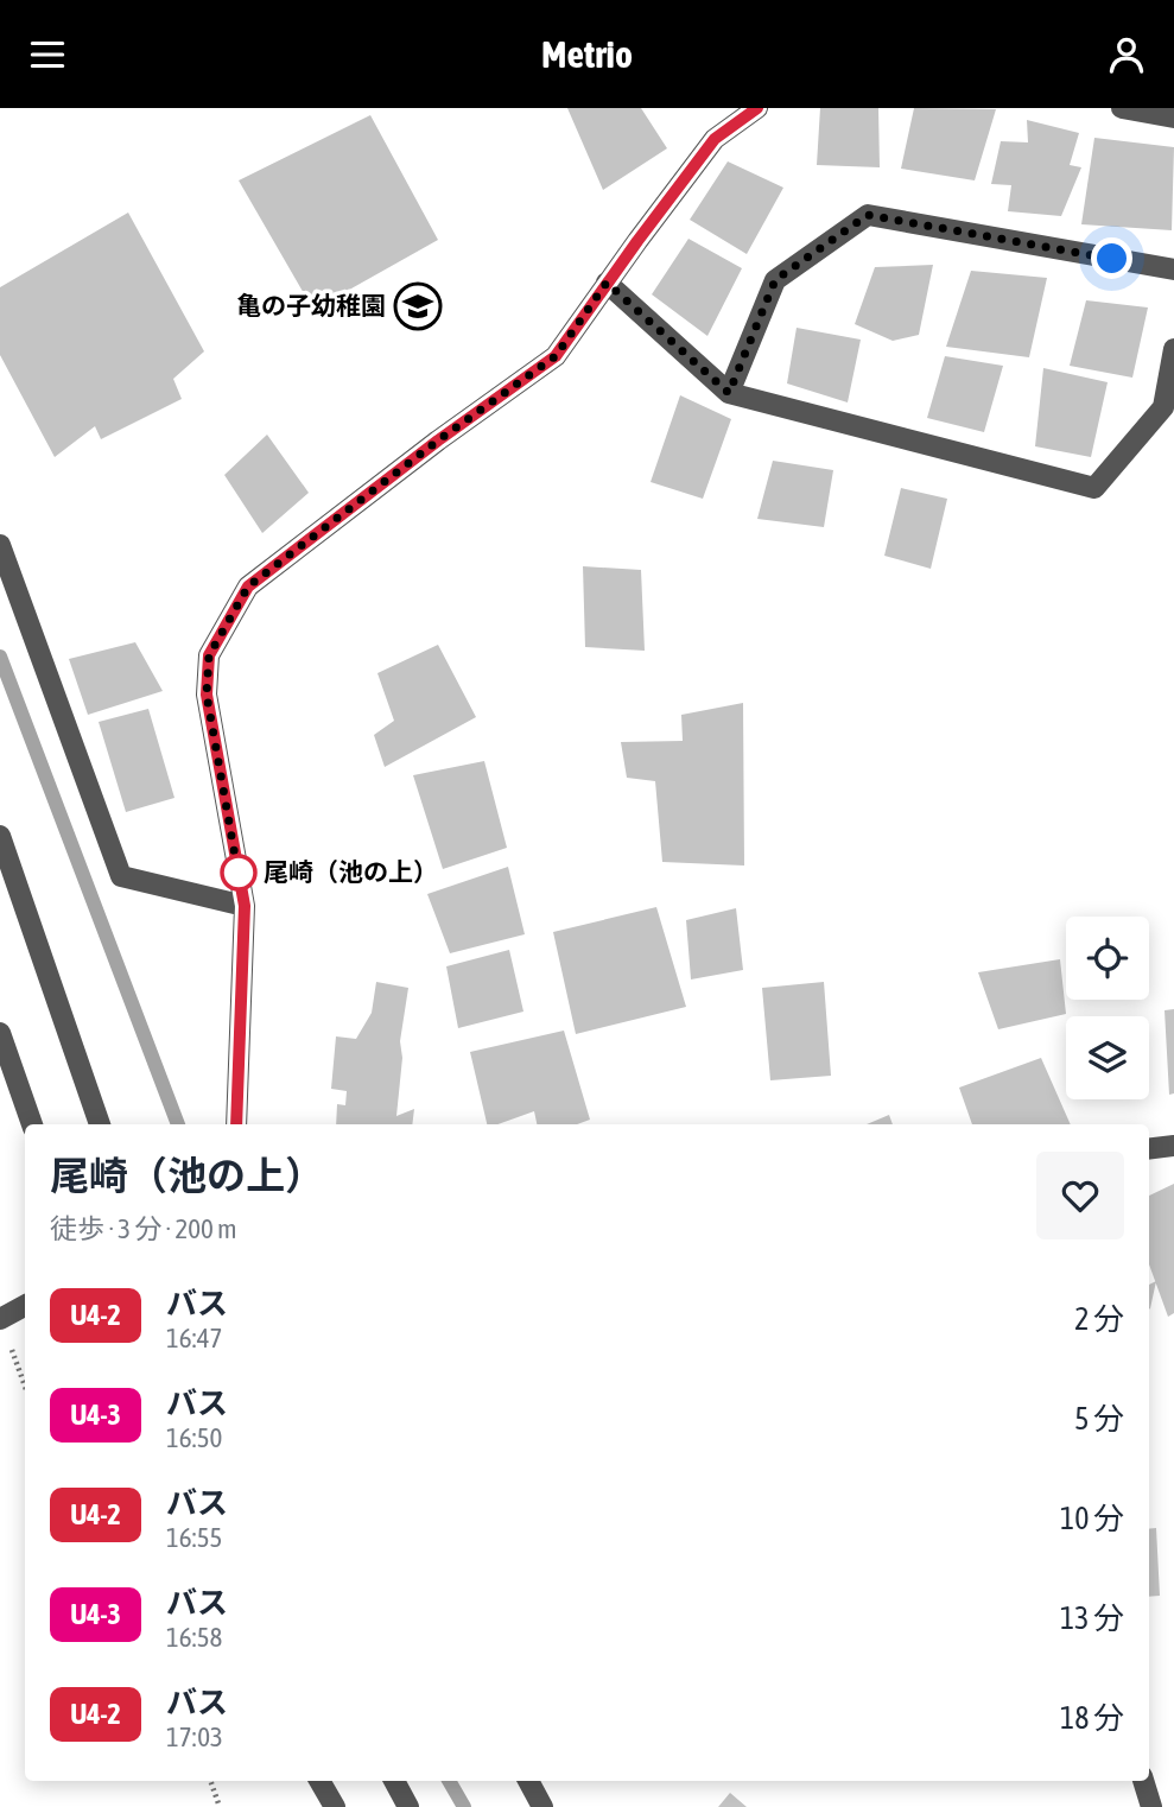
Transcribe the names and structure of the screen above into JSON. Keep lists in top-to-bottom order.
{
  "places": {
    "school or university": ["亀の子幼稚園"],
    "other": ["尾崎（池の上）"]
  },
  "lines": ["bus line U4-2"],
  "page": {
    "header": "Metrio",
    "heading": ["尾崎（池の上）", "徒歩 · 3 分 · 200 m"],
    "list": [
      {
        "mark": "U4-2",
        "name": "バス",
        "note": "16:47",
        "value": "2 分"
      },
      {
        "mark": "U4-3",
        "name": "バス",
        "note": "16:50",
        "value": "5 分"
      },
      {
        "mark": "U4-2",
        "name": "バス",
        "note": "16:55",
        "value": "10 分"
      },
      {
        "mark": "U4-3",
        "name": "バス",
        "note": "16:58",
        "value": "13 分"
      },
      {
        "mark": "U4-2",
        "name": "バス",
        "note": "17:03",
        "value": "18 分"
      }
    ]
  }
}
